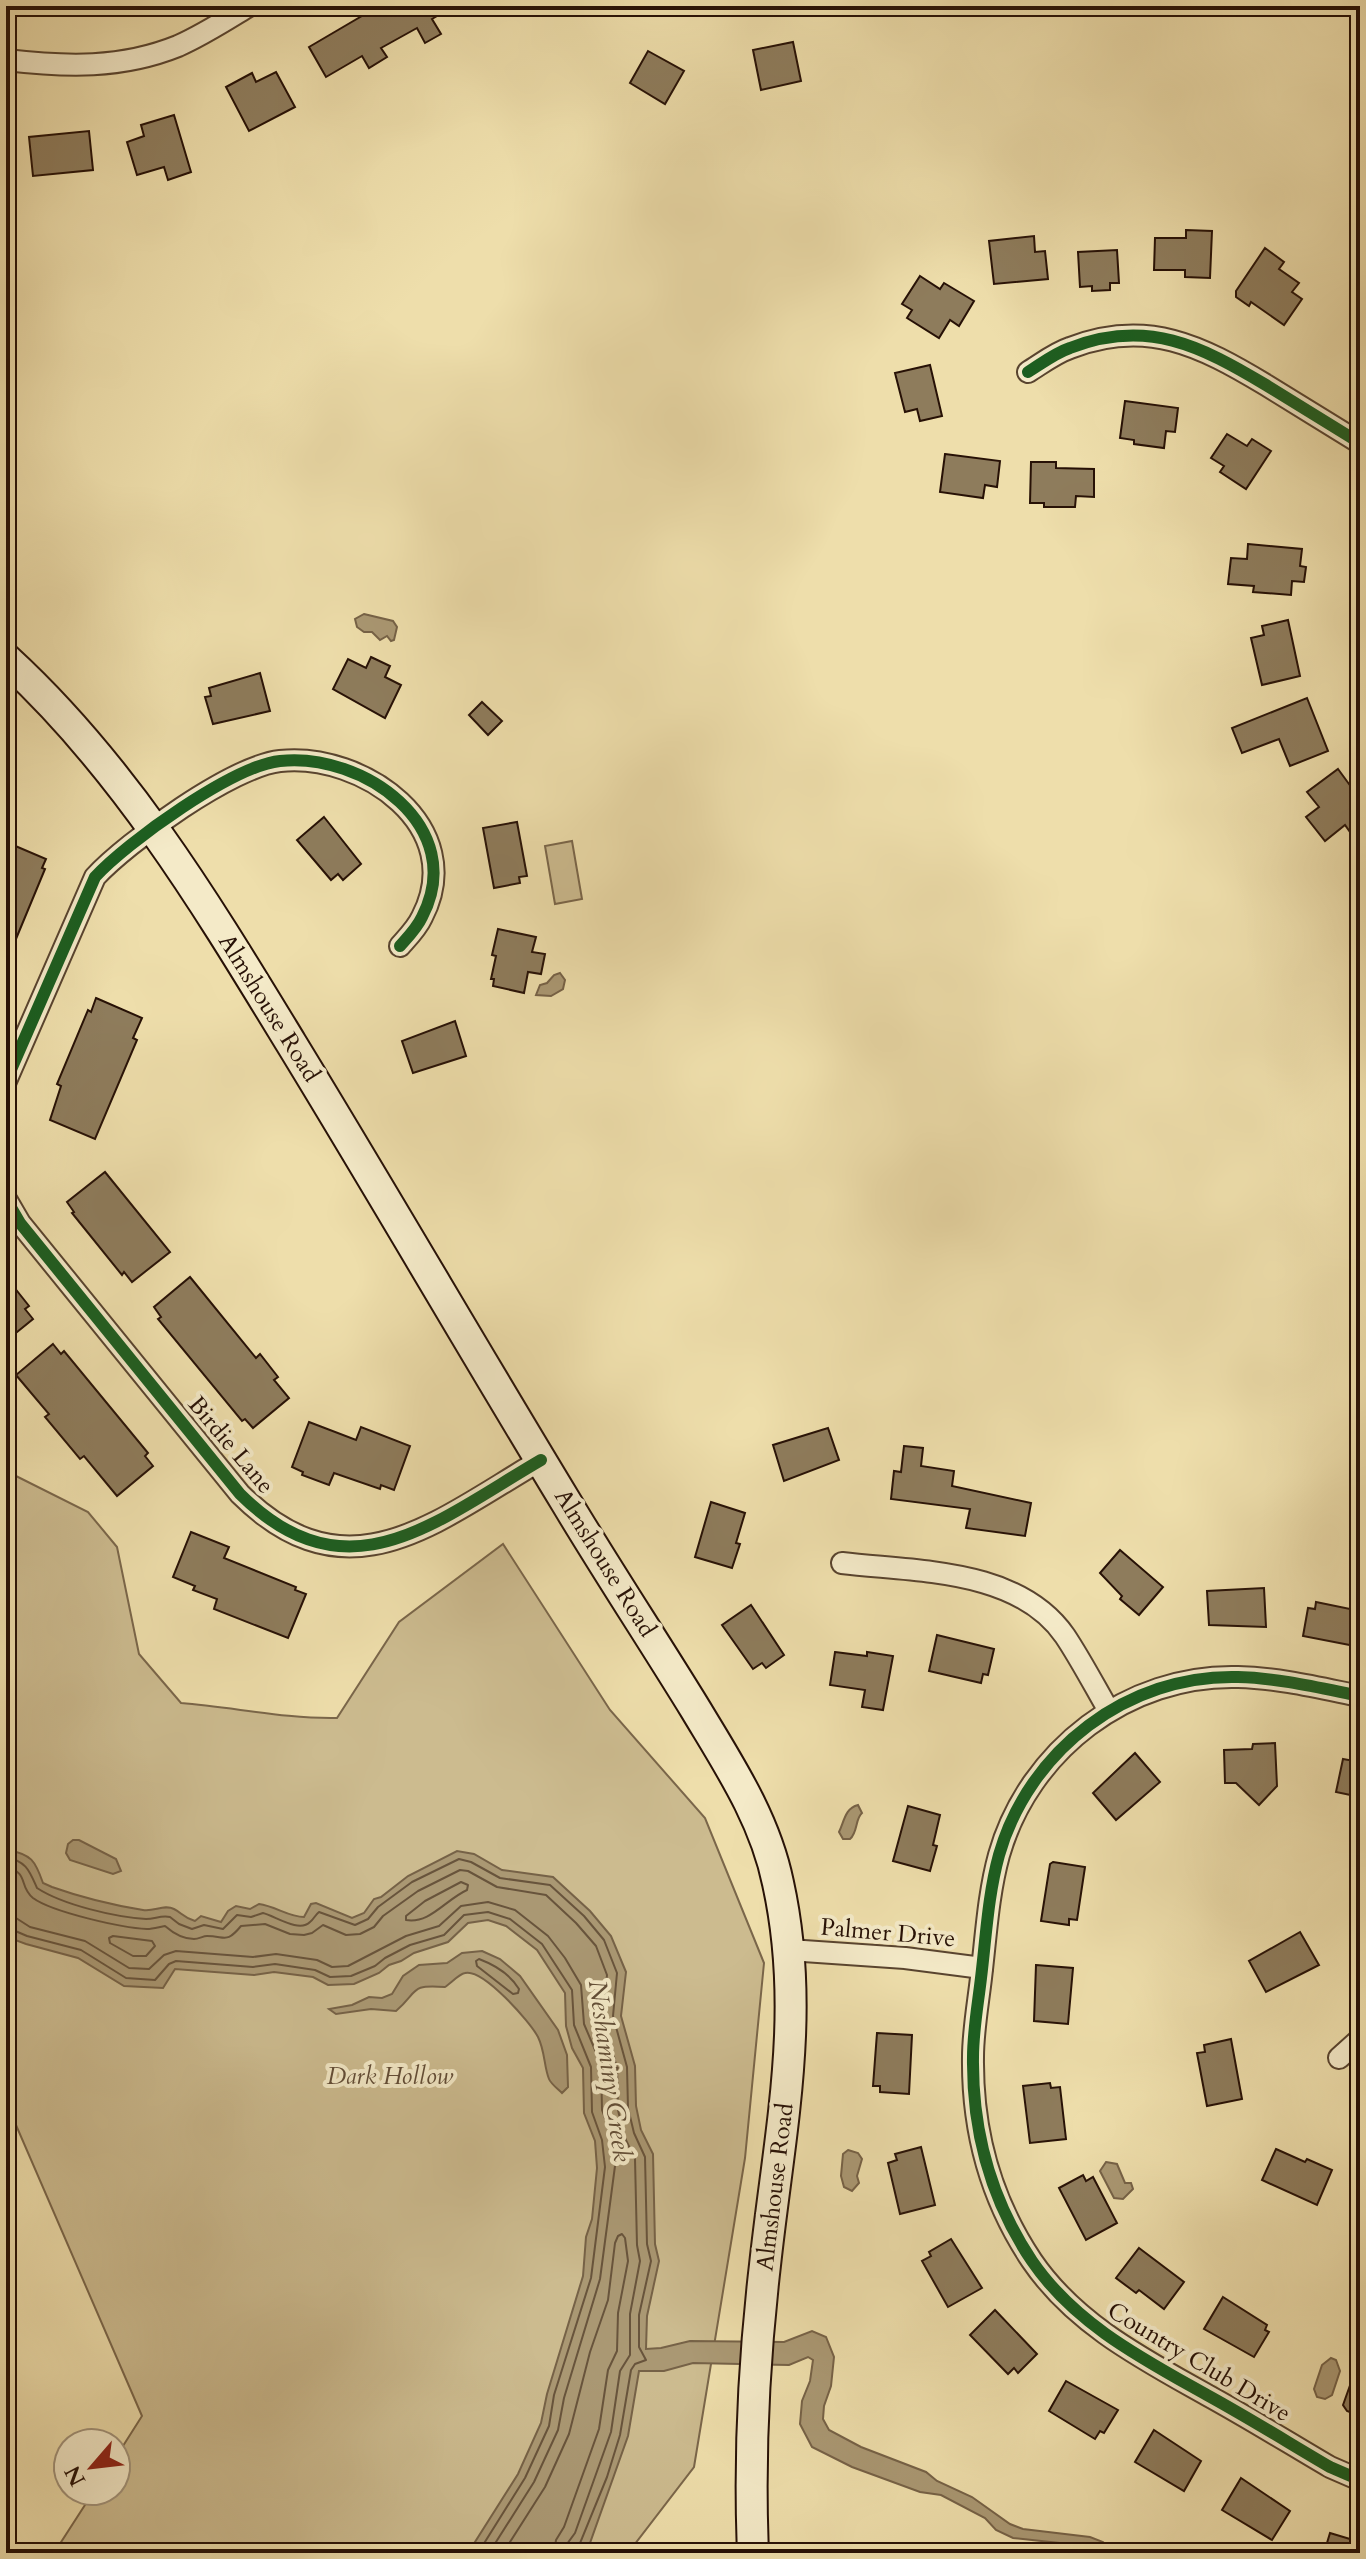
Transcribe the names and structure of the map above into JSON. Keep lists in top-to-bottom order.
{
  "streets": {
    "main road": ["Almshouse Road"],
    "street": ["Birdie Lane", "Palmer Drive", "Country Club Drive"]
  },
  "crossings": [
    ["Almshouse Road", "Birdie Lane"],
    ["Almshouse Road", "Palmer Drive"],
    ["Palmer Drive", "Country Club Drive"]
  ],
  "water": ["Neshaminy Creek"],
  "parks": ["Dark Hollow"],
  "north": "bottom left"
}
